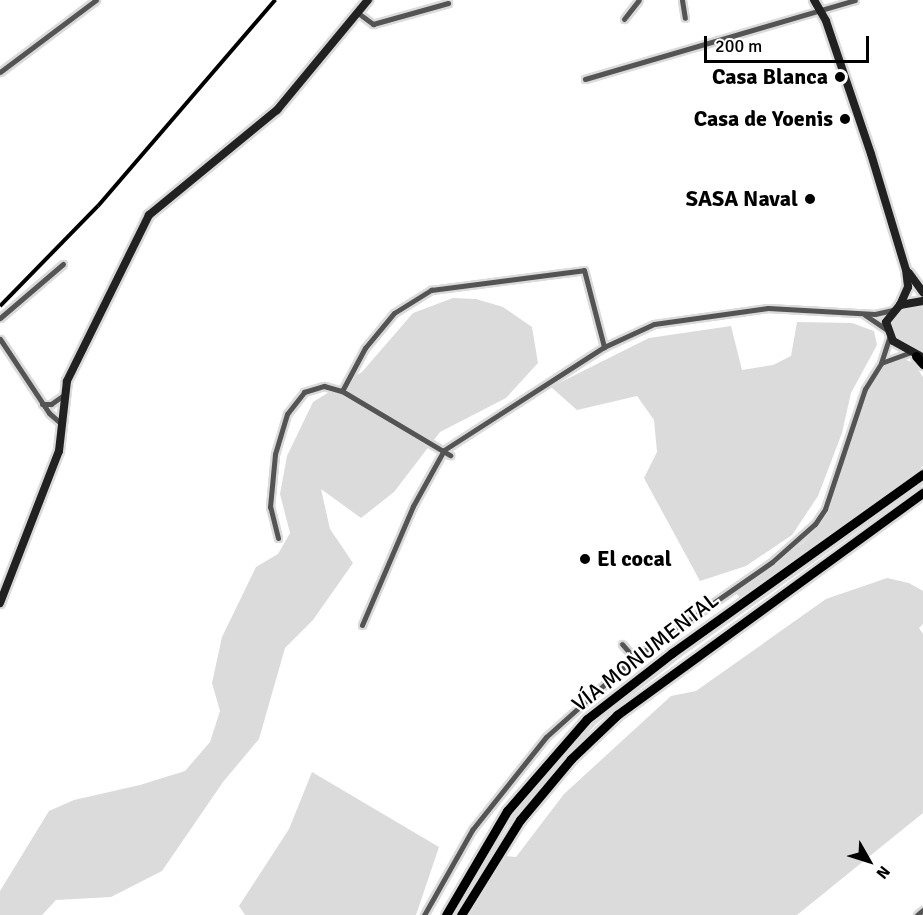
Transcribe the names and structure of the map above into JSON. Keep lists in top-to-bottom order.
{
  "streets": {
    "highway": ["VÍA MONUMENTAL"]
  },
  "places": [
    "Casa Blanca",
    "Casa de Yoenis",
    "SASA Naval",
    "El cocal"
  ],
  "scale_bar": "200 m",
  "north": "bottom right"
}
